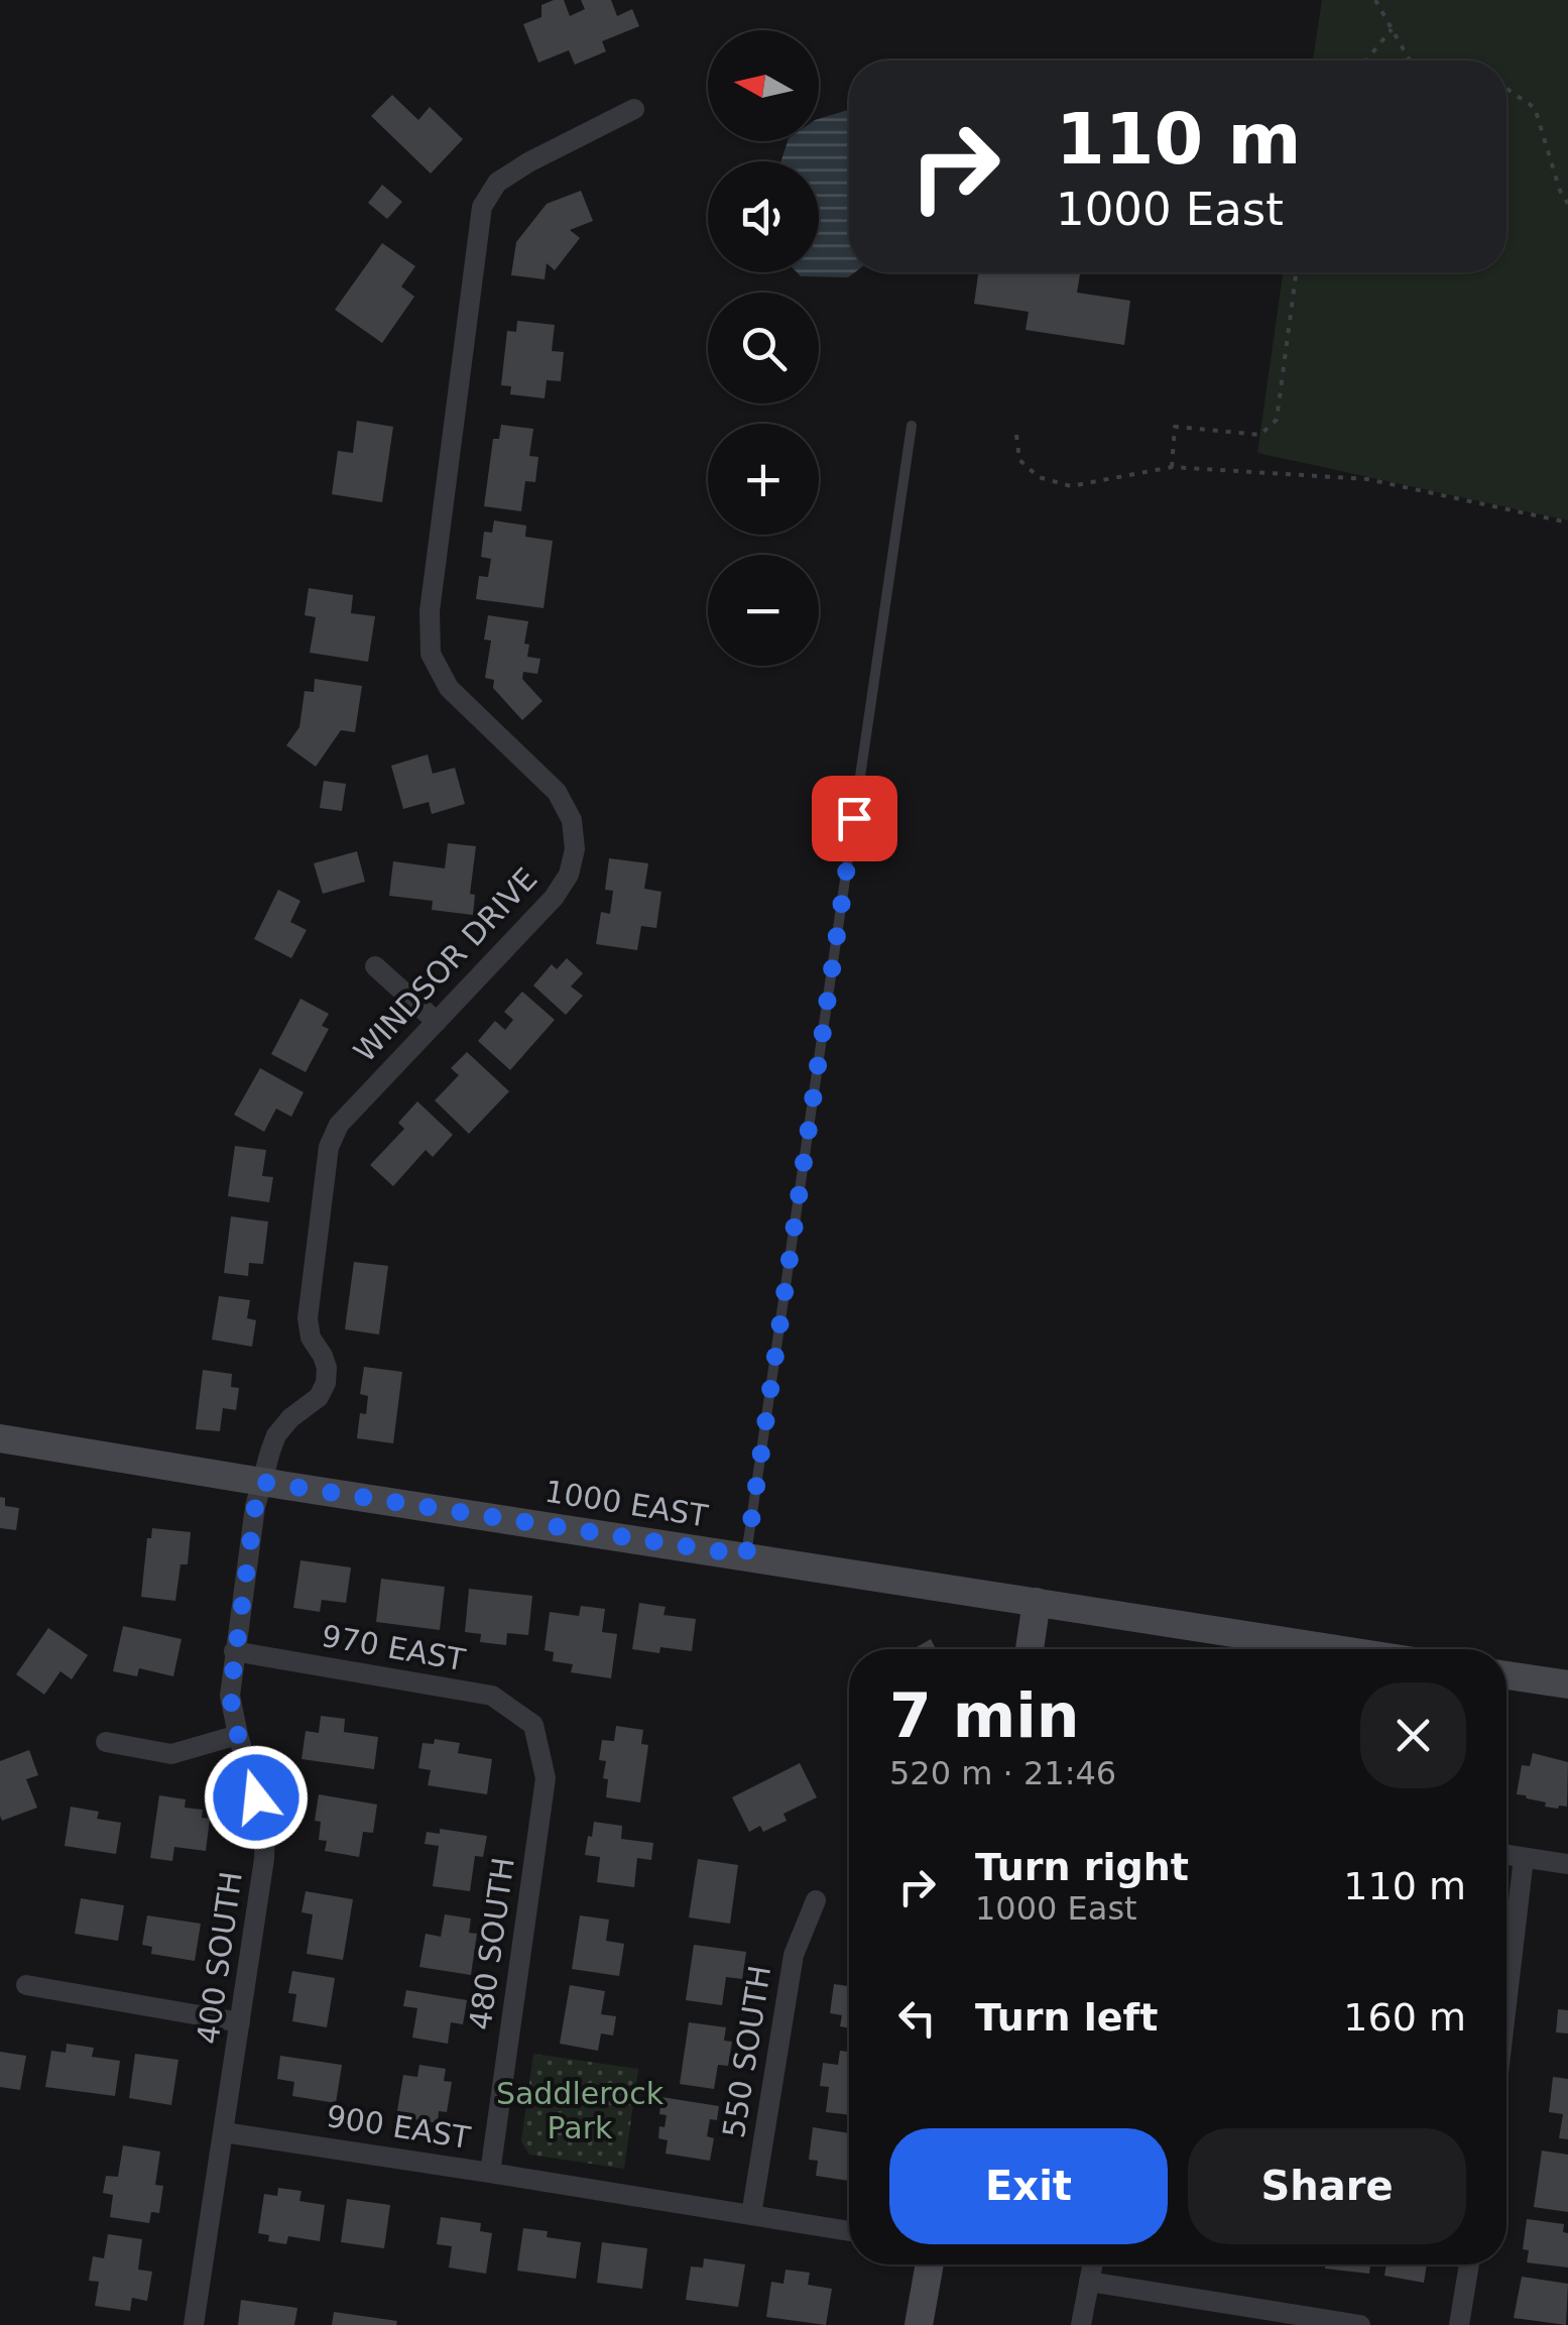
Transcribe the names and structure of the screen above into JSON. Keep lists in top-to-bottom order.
{
  "streets": {
    "street": [
      "WINDSOR DRIVE",
      "1000 EAST",
      "970 EAST",
      "480 SOUTH",
      "400 SOUTH",
      "550 SOUTH",
      "900 EAST"
    ]
  },
  "crossings": [
    ["WINDSOR DRIVE", "1000 EAST"],
    ["WINDSOR DRIVE", "400 SOUTH"],
    ["1000 EAST", "400 SOUTH"],
    ["970 EAST", "480 SOUTH"],
    ["970 EAST", "400 SOUTH"],
    ["480 SOUTH", "900 EAST"],
    ["400 SOUTH", "900 EAST"],
    ["550 SOUTH", "900 EAST"]
  ],
  "parks": ["Saddlerock Park"],
  "north": "left",
  "page": {
    "map_buttons": ["+", "−"],
    "turn": ["110 m", "1000 East"],
    "heading": ["7 min", "520 m · 21:46"],
    "list": [
      {
        "name": "Turn right",
        "note": "1000 East",
        "value": "110 m"
      },
      {
        "name": "Turn left",
        "value": "160 m"
      }
    ],
    "buttons": ["Exit", "Share"]
  }
}
